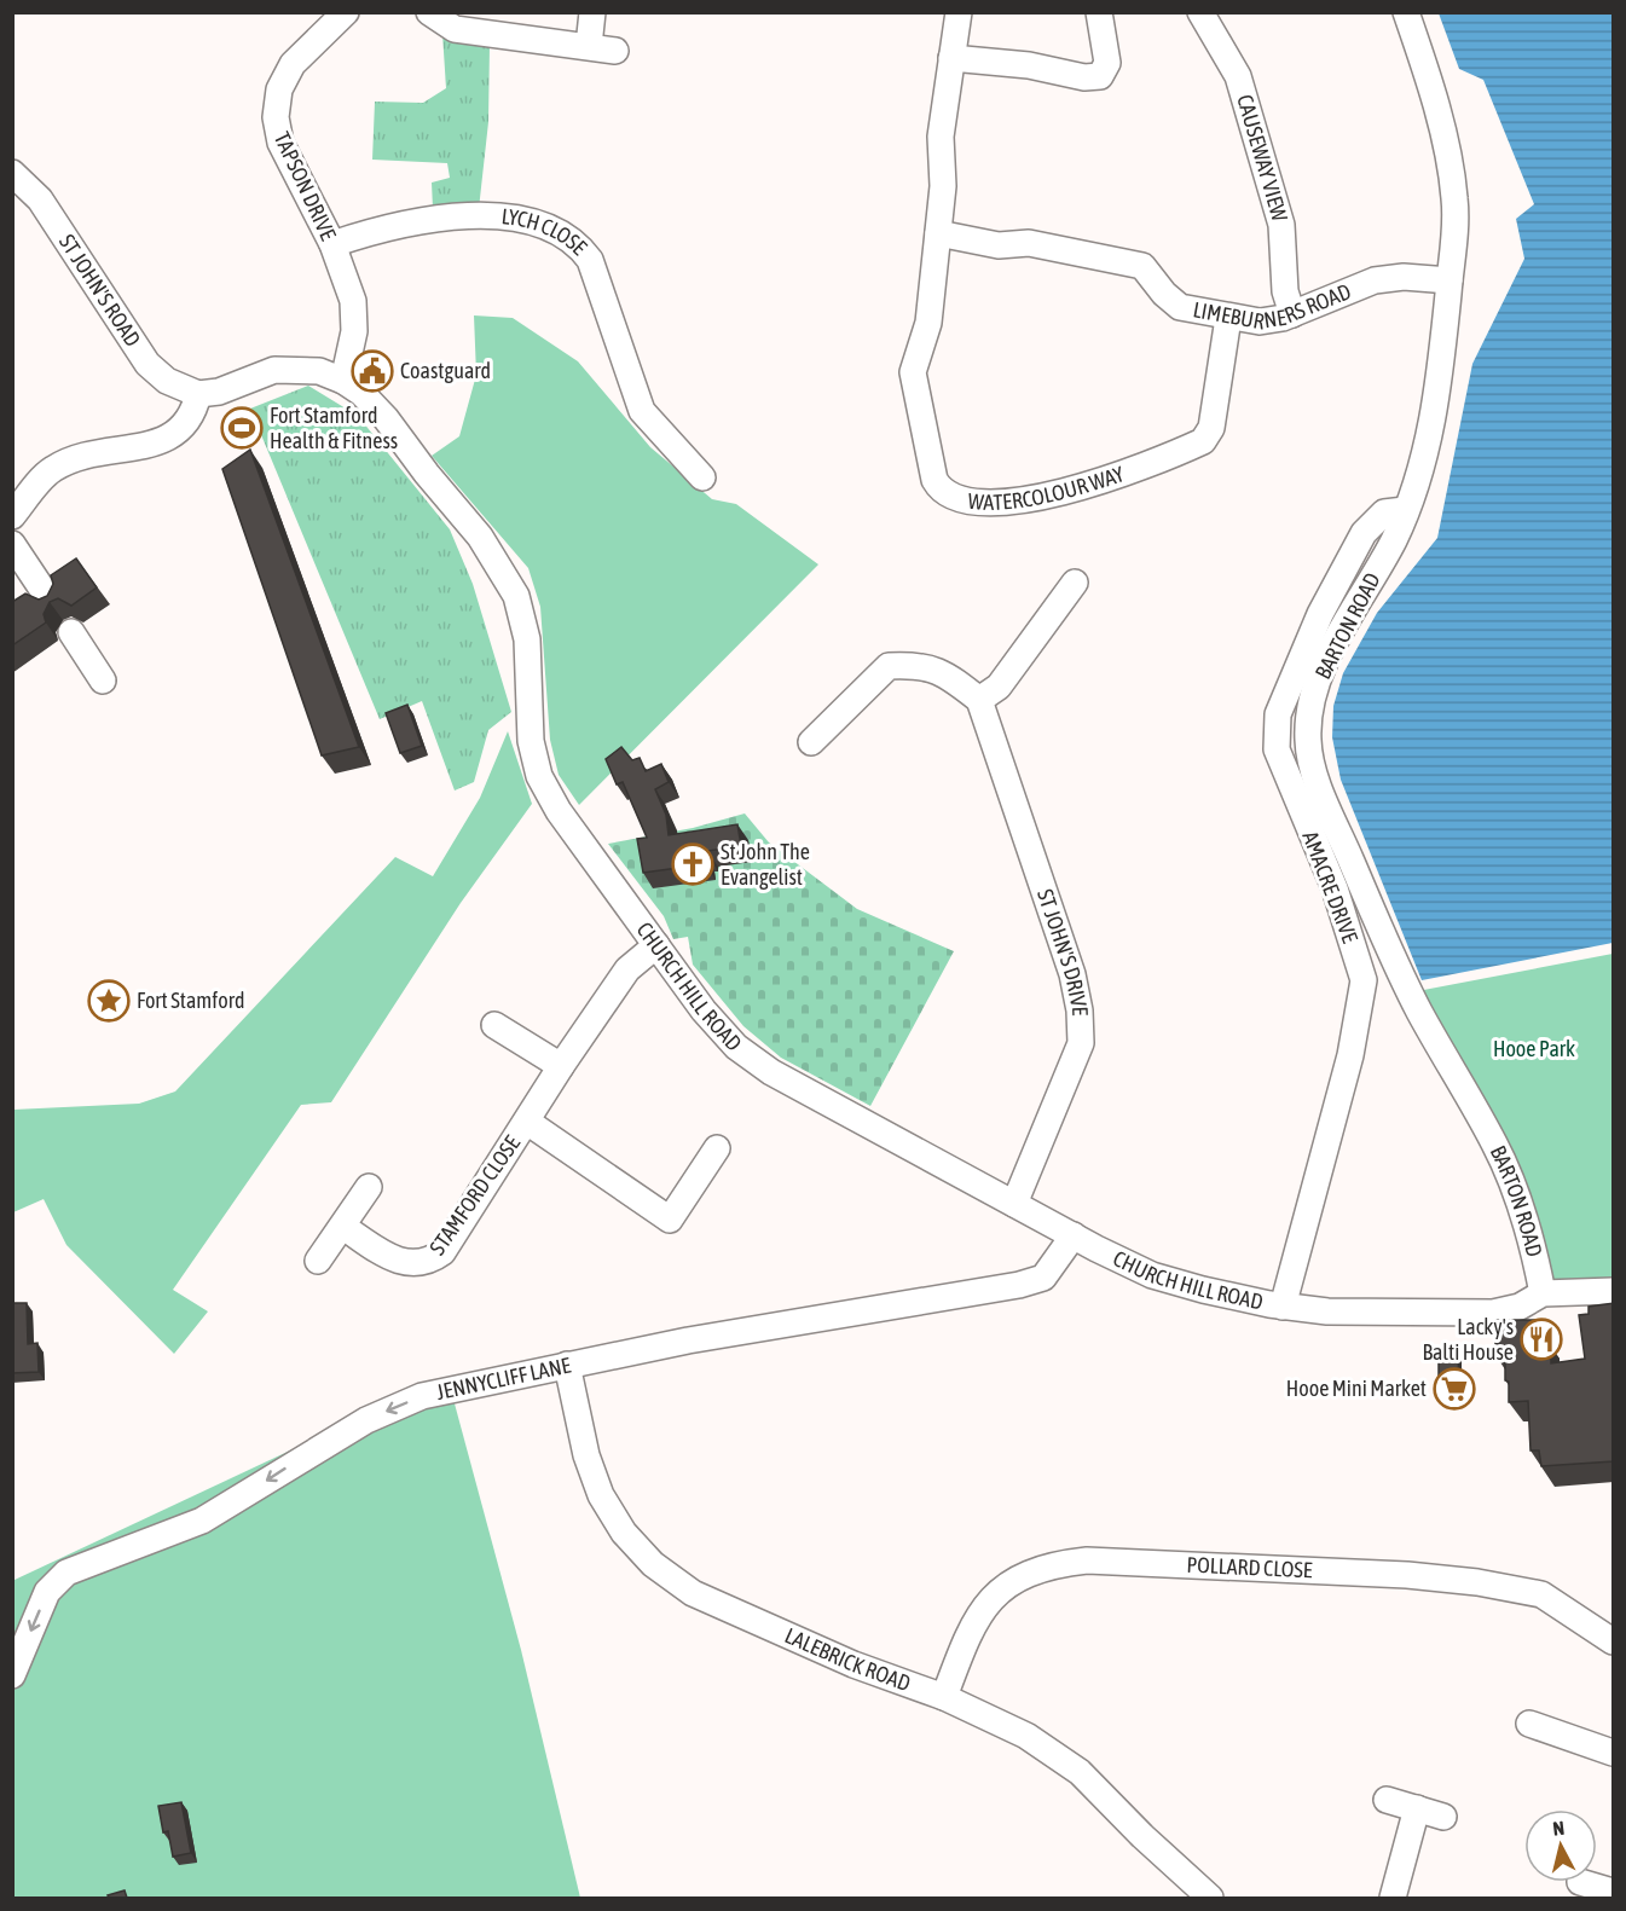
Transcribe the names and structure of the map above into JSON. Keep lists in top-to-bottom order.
{
  "streets": {
    "street": [
      "CAUSEWAY VIEW",
      "TAPSON DRIVE",
      "LYCH CLOSE",
      "ST JOHN'S ROAD",
      "LIMEBURNERS ROAD",
      "WATERCOLOUR WAY",
      "BARTON ROAD",
      "AMACRE DRIVE",
      "ST JOHN'S DRIVE",
      "CHURCH HILL ROAD",
      "STAMFORD CLOSE",
      "JENNYCLIFF LANE",
      "POLLARD CLOSE",
      "LALEBRICK ROAD"
    ]
  },
  "crossings": [
    ["CAUSEWAY VIEW", "LIMEBURNERS ROAD"],
    ["TAPSON DRIVE", "LYCH CLOSE"],
    ["TAPSON DRIVE", "CHURCH HILL ROAD"],
    ["ST JOHN'S ROAD", "CHURCH HILL ROAD"],
    ["LIMEBURNERS ROAD", "WATERCOLOUR WAY"],
    ["LIMEBURNERS ROAD", "BARTON ROAD"],
    ["BARTON ROAD", "AMACRE DRIVE"],
    ["BARTON ROAD", "CHURCH HILL ROAD"],
    ["AMACRE DRIVE", "CHURCH HILL ROAD"],
    ["ST JOHN'S DRIVE", "CHURCH HILL ROAD"],
    ["CHURCH HILL ROAD", "STAMFORD CLOSE"],
    ["CHURCH HILL ROAD", "JENNYCLIFF LANE"],
    ["JENNYCLIFF LANE", "LALEBRICK ROAD"],
    ["POLLARD CLOSE", "LALEBRICK ROAD"]
  ],
  "one_way": ["JENNYCLIFF LANE"],
  "parks": ["Hooe Park"],
  "places": {
    "public building": ["Coastguard"],
    "sports": ["Fort Stamford Health & Fitness"],
    "church": ["St John The Evangelist"],
    "place": ["Fort Stamford"],
    "restaurant": ["Lacky's Balti House"],
    "supermarket": ["Hooe Mini Market"]
  },
  "north": "top"
}
